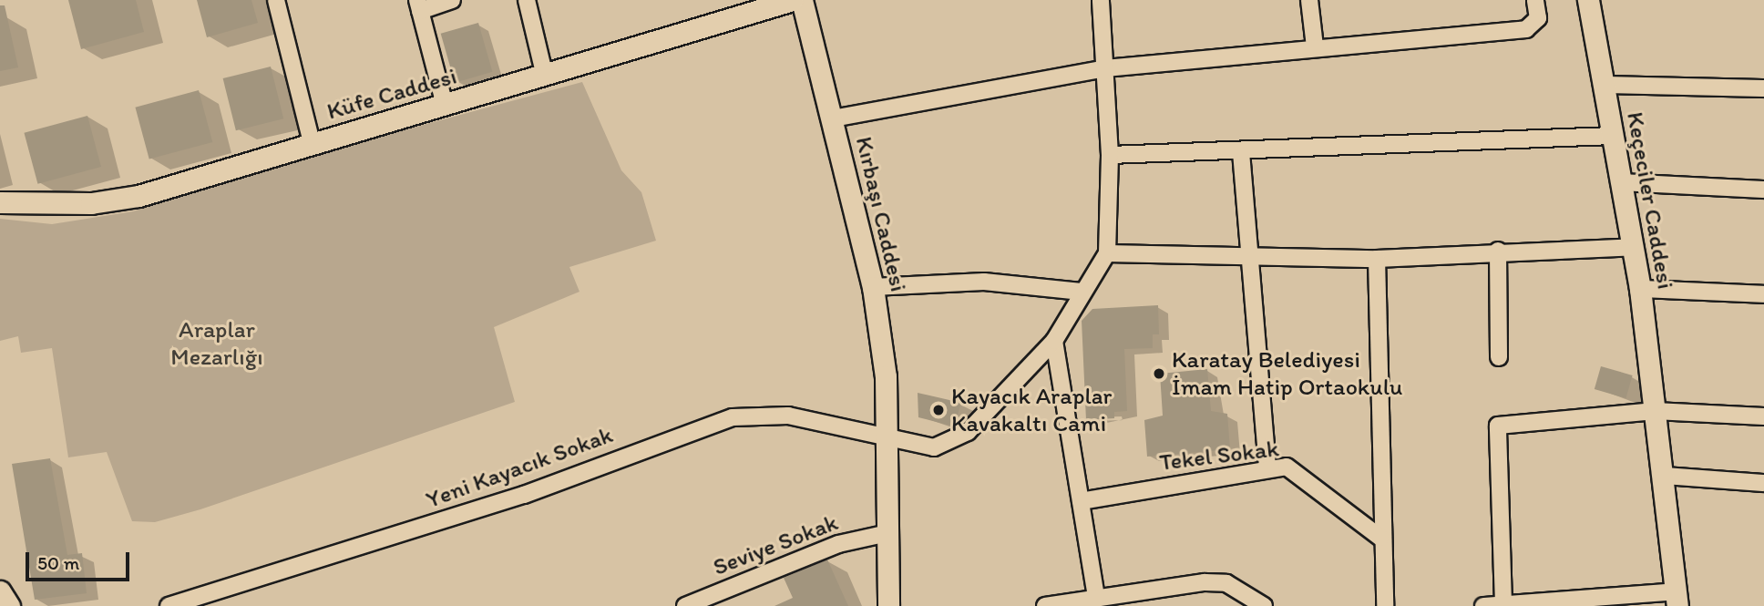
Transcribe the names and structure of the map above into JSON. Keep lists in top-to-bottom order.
{
  "streets": {
    "street": [
      "Küfe Caddesi",
      "Keçeciler Caddesi",
      "Kırbaşı Caddesi",
      "Tekel Sokak",
      "Yeni Kayacık Sokak",
      "Seviye Sokak"
    ]
  },
  "crossings": [
    ["Kırbaşı Caddesi", "Yeni Kayacık Sokak"],
    ["Kırbaşı Caddesi", "Seviye Sokak"]
  ],
  "parks": ["Araplar Mezarlığı"],
  "places": ["Karatay Belediyesi İmam Hatip Ortaokulu", "Kayacık Araplar Kavakaltı Cami"],
  "scale_bar": "50 m"
}
